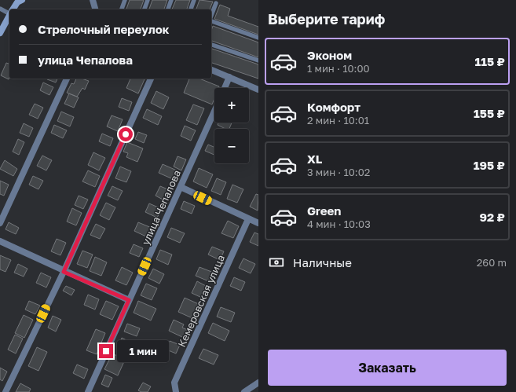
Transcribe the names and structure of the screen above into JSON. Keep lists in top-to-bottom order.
{
  "streets": {
    "street": ["улица Чепалова", "Кемеровская улица"]
  },
  "page": {
    "heading": "Выберите тариф",
    "banner": ["Стрелочный переулок", "улица Чепалова"],
    "list": [
      {
        "name": "Эконом",
        "note": "1 мин · 10:00",
        "value": "115 ₽"
      },
      {
        "name": "Комфорт",
        "note": "2 мин · 10:01",
        "value": "155 ₽"
      },
      {
        "name": "XL",
        "note": "3 мин · 10:02",
        "value": "195 ₽"
      },
      {
        "name": "Green",
        "note": "4 мин · 10:03",
        "value": "92 ₽"
      }
    ],
    "map_buttons": ["+", "−"],
    "pay": ["Наличные", "260 m"],
    "bubble": "1 мин",
    "buttons": "Заказать"
  }
}
